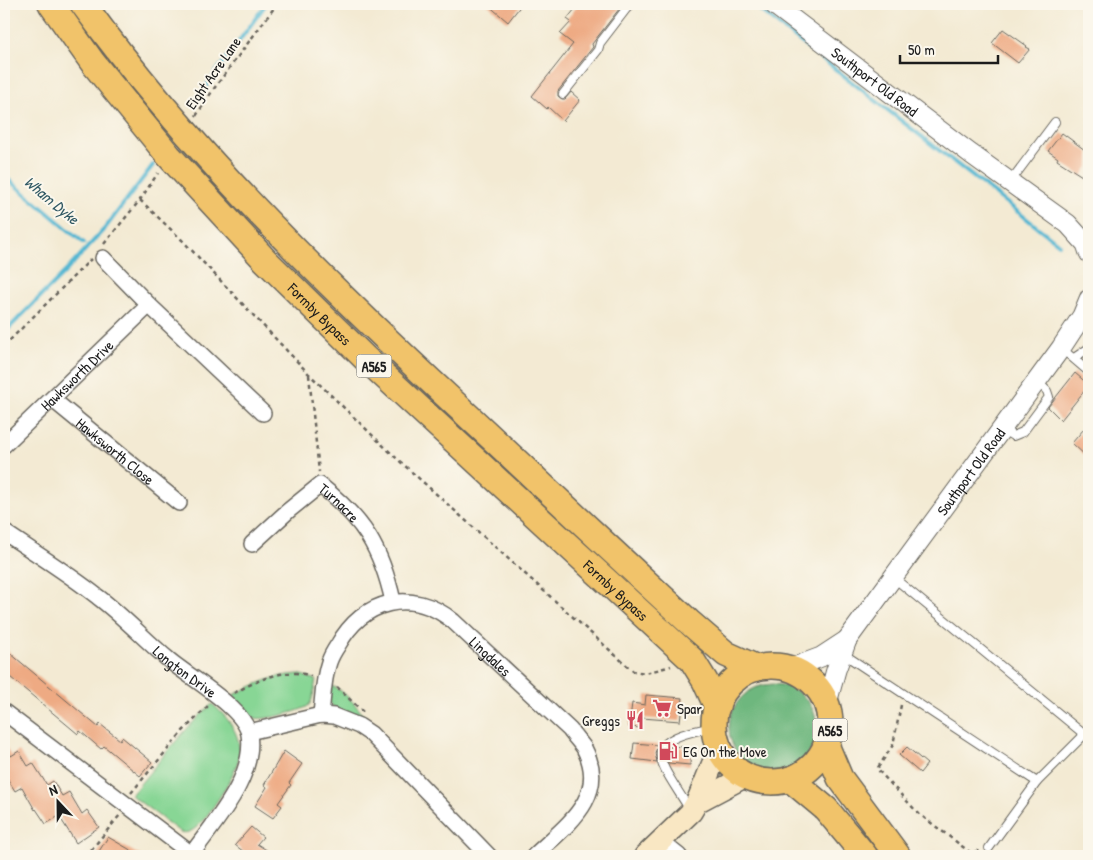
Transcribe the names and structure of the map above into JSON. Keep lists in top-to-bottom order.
{
  "streets": {
    "highway": ["Formby Bypass", "A565"],
    "street": [
      "Southport Old Road",
      "Hawksworth Drive",
      "Hawksworth Close",
      "Turnacre",
      "Lingdales",
      "Longton Drive"
    ],
    "path": ["Eight Acre Lane"]
  },
  "crossings": [
    ["Eight Acre Lane", "Formby Bypass"],
    ["Formby Bypass", "A565"],
    ["Hawksworth Drive", "Hawksworth Close"],
    ["Turnacre", "Lingdales"]
  ],
  "water": ["Wham Dyke"],
  "places": {
    "supermarket": ["Spar"],
    "restaurant": ["Greggs"],
    "fuel station": ["EG On the Move"]
  },
  "scale_bar": "50 m",
  "north": "top"
}
